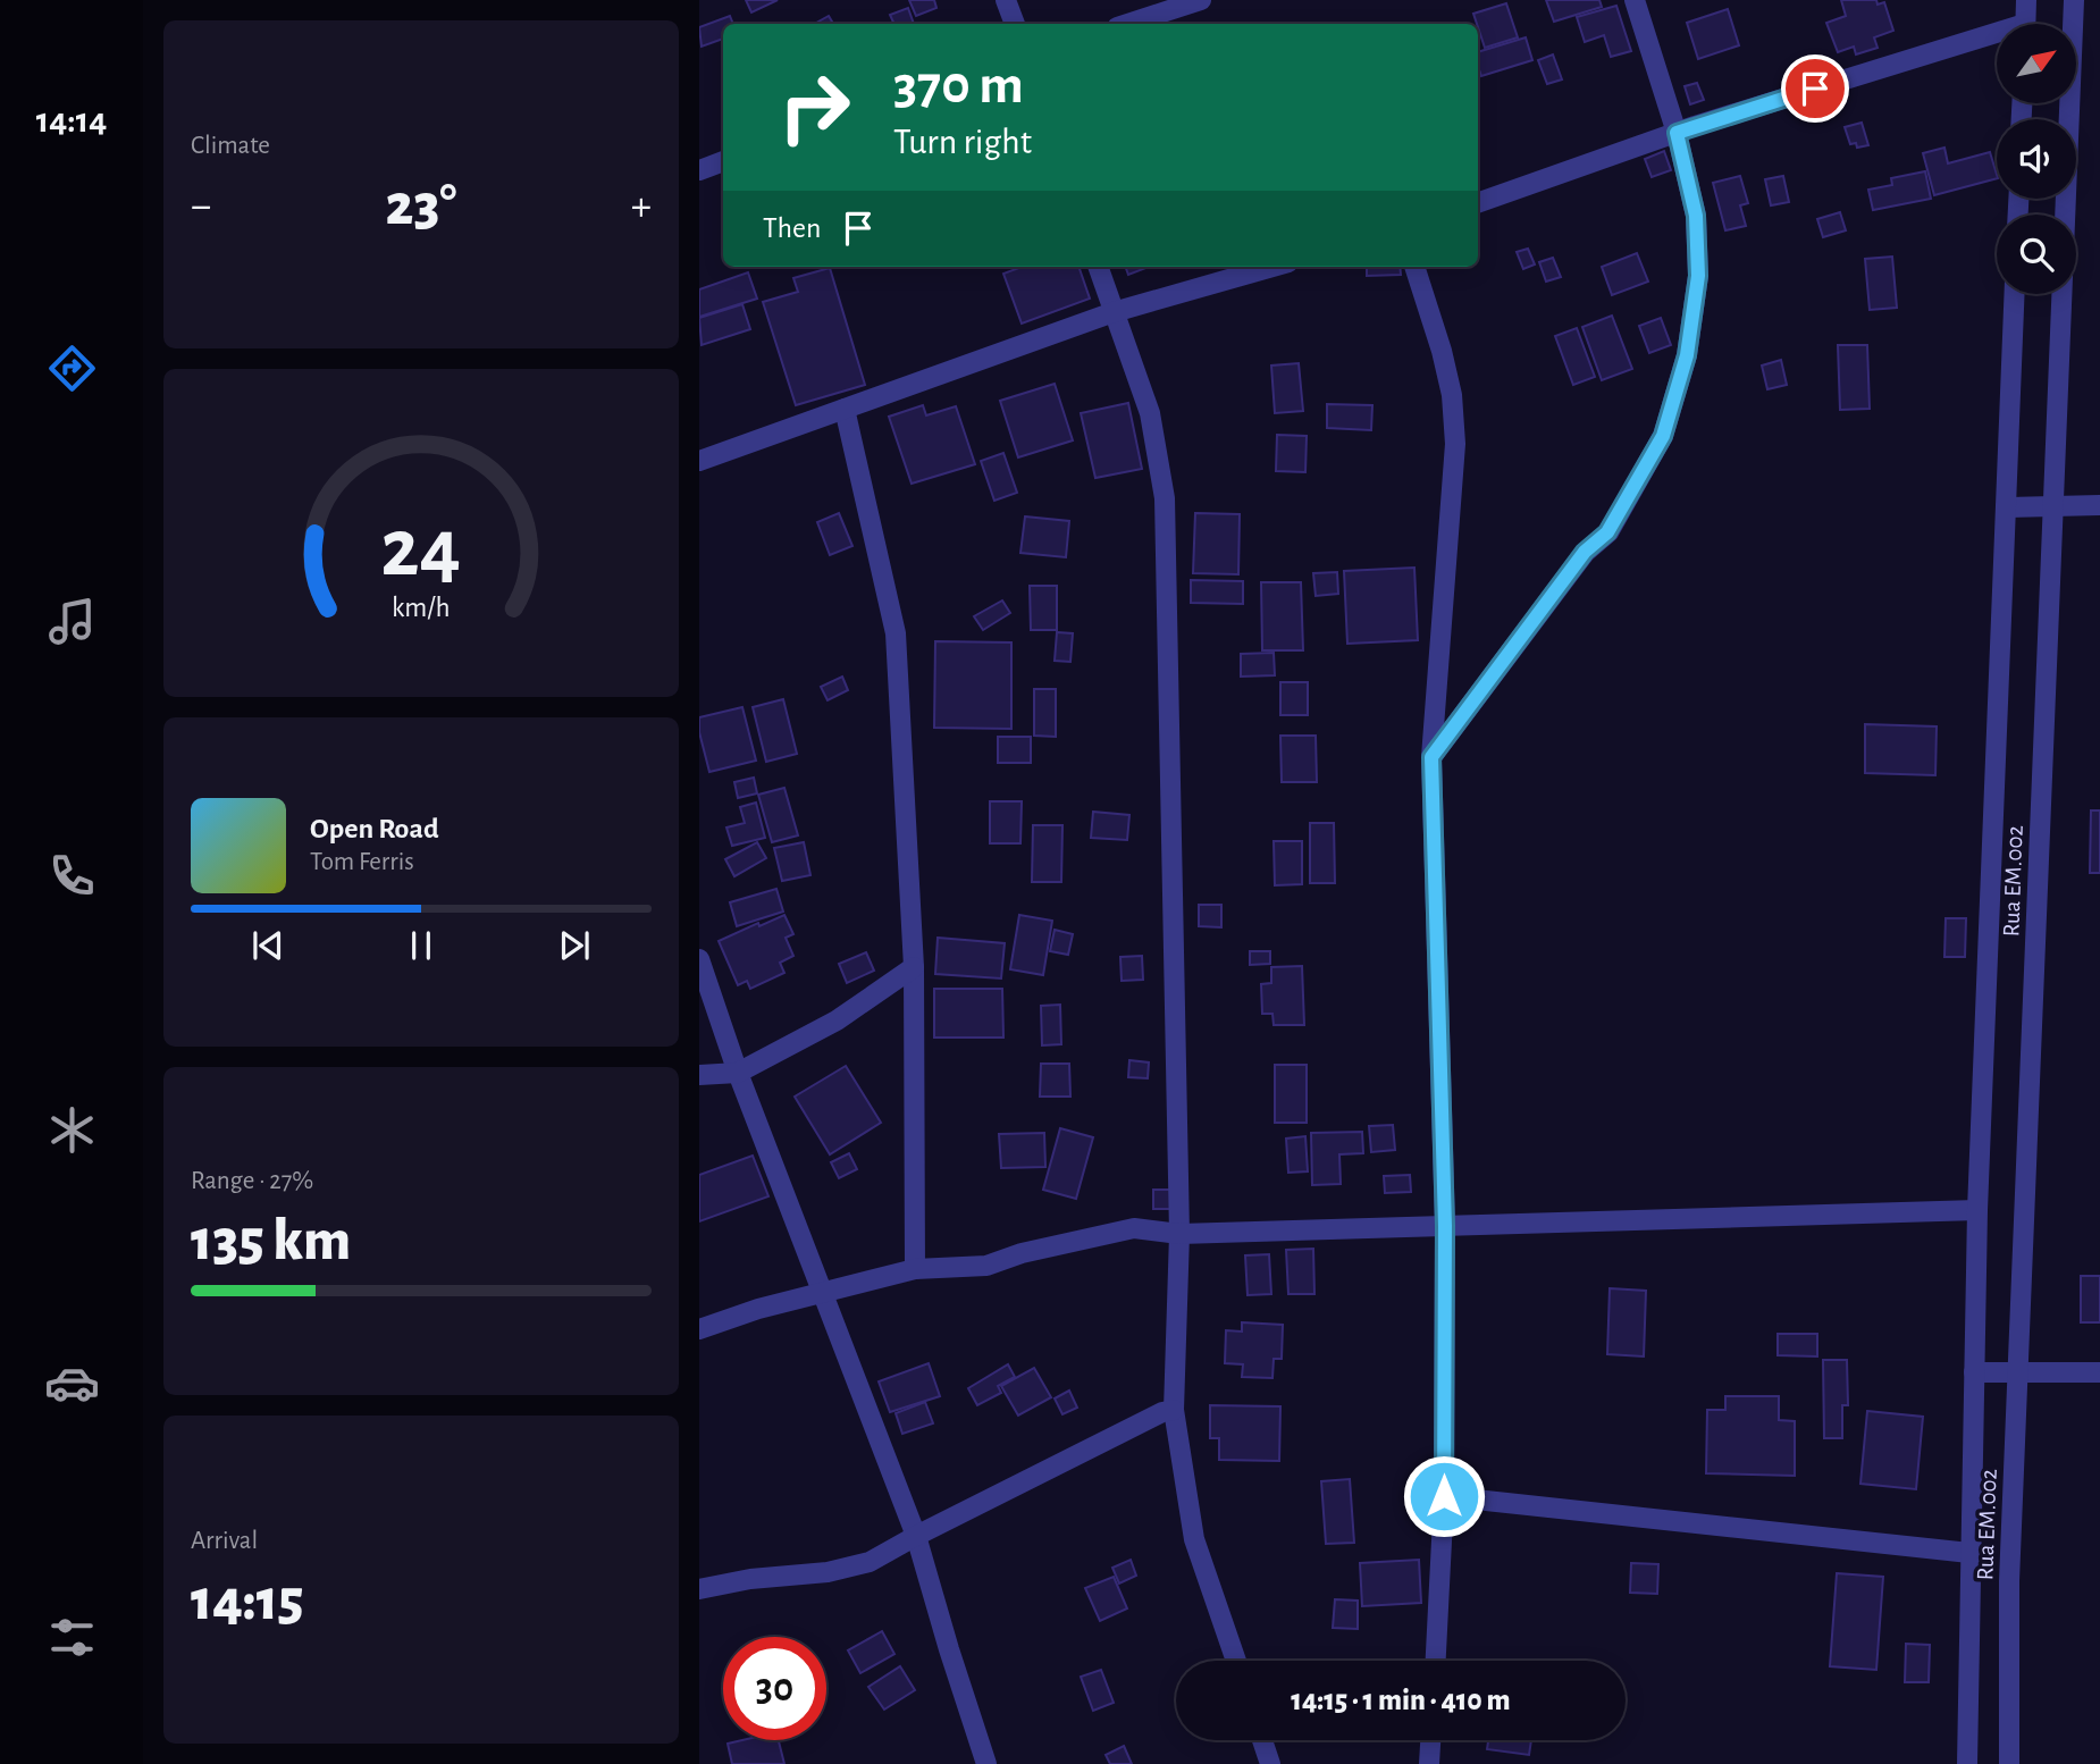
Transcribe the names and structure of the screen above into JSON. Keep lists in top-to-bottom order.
{
  "streets": {
    "street": ["Rua EM.002"]
  },
  "north": "top right",
  "page": {
    "tabs": "14:14",
    "tile": [
      "Climate",
      ["Range · 27%", "135 km"],
      ["Arrival", "14:15"]
    ],
    "turn": ["370 m", "Turn right"],
    "heat": ["−", "23°", "+"],
    "then": "Then",
    "song": ["Open Road", "Tom Ferris"],
    "limit": "30",
    "trip": "14:15 · 1 min · 410 m",
    "gauge": ["24", "km/h"]
  }
}
